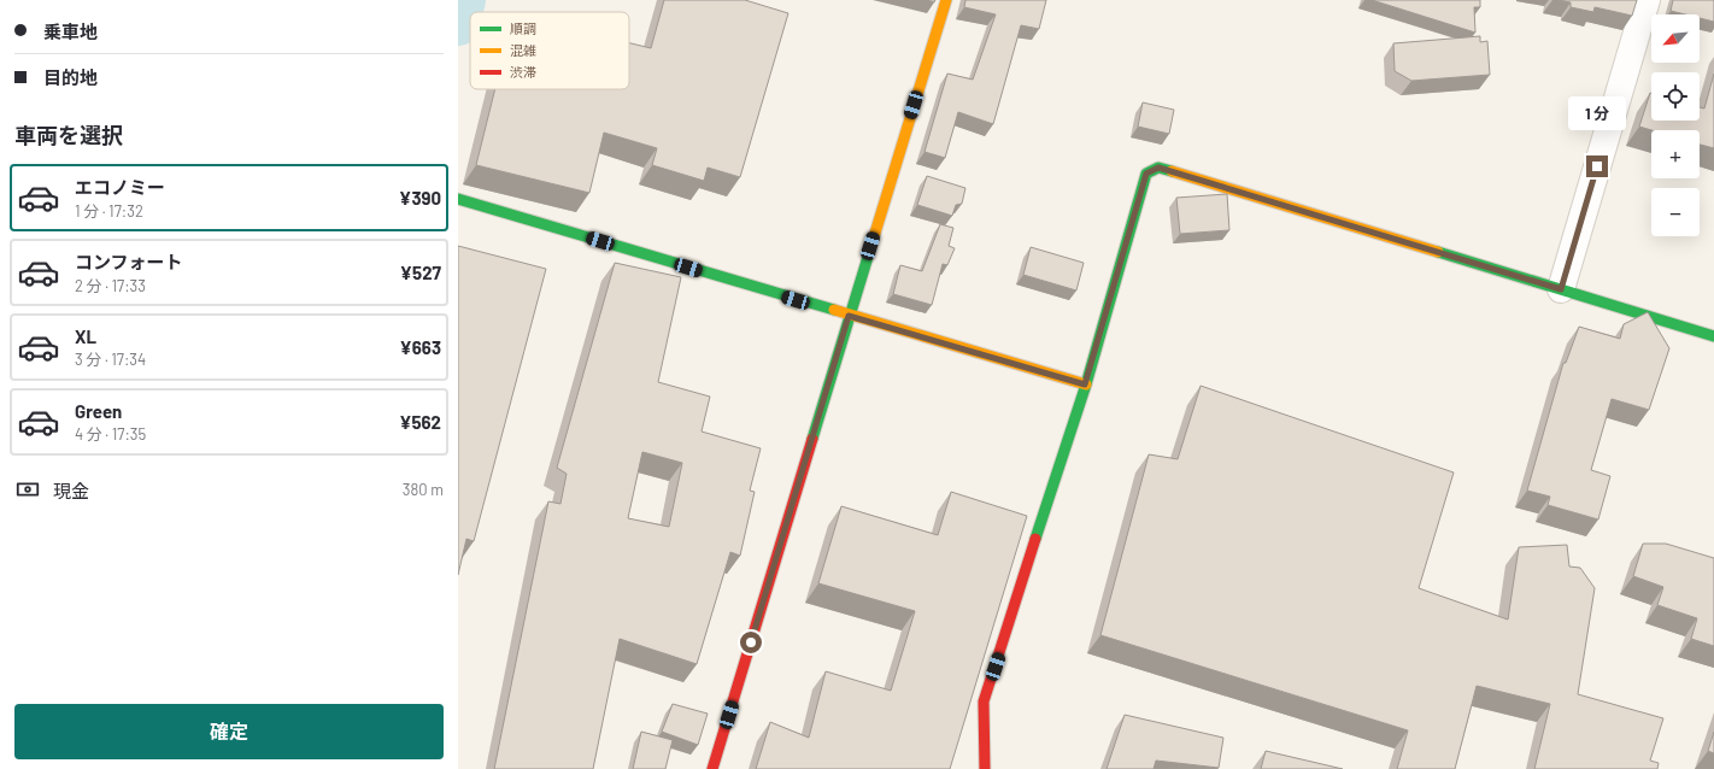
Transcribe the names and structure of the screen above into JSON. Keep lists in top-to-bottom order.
{
  "legend": ["順調", "混雑", "渋滞"],
  "north": "bottom left",
  "page": {
    "banner": ["乗車地", "目的地"],
    "map_buttons": ["+", "−"],
    "bubble": "1 分",
    "heading": "車両を選択",
    "list": [
      {
        "name": "エコノミー",
        "note": "1 分 · 17:32",
        "value": "¥390"
      },
      {
        "name": "コンフォート",
        "note": "2 分 · 17:33",
        "value": "¥527"
      },
      {
        "name": "XL",
        "note": "3 分 · 17:34",
        "value": "¥663"
      },
      {
        "name": "Green",
        "note": "4 分 · 17:35",
        "value": "¥562"
      }
    ],
    "pay": ["現金", "380 m"],
    "buttons": "確定"
  }
}
